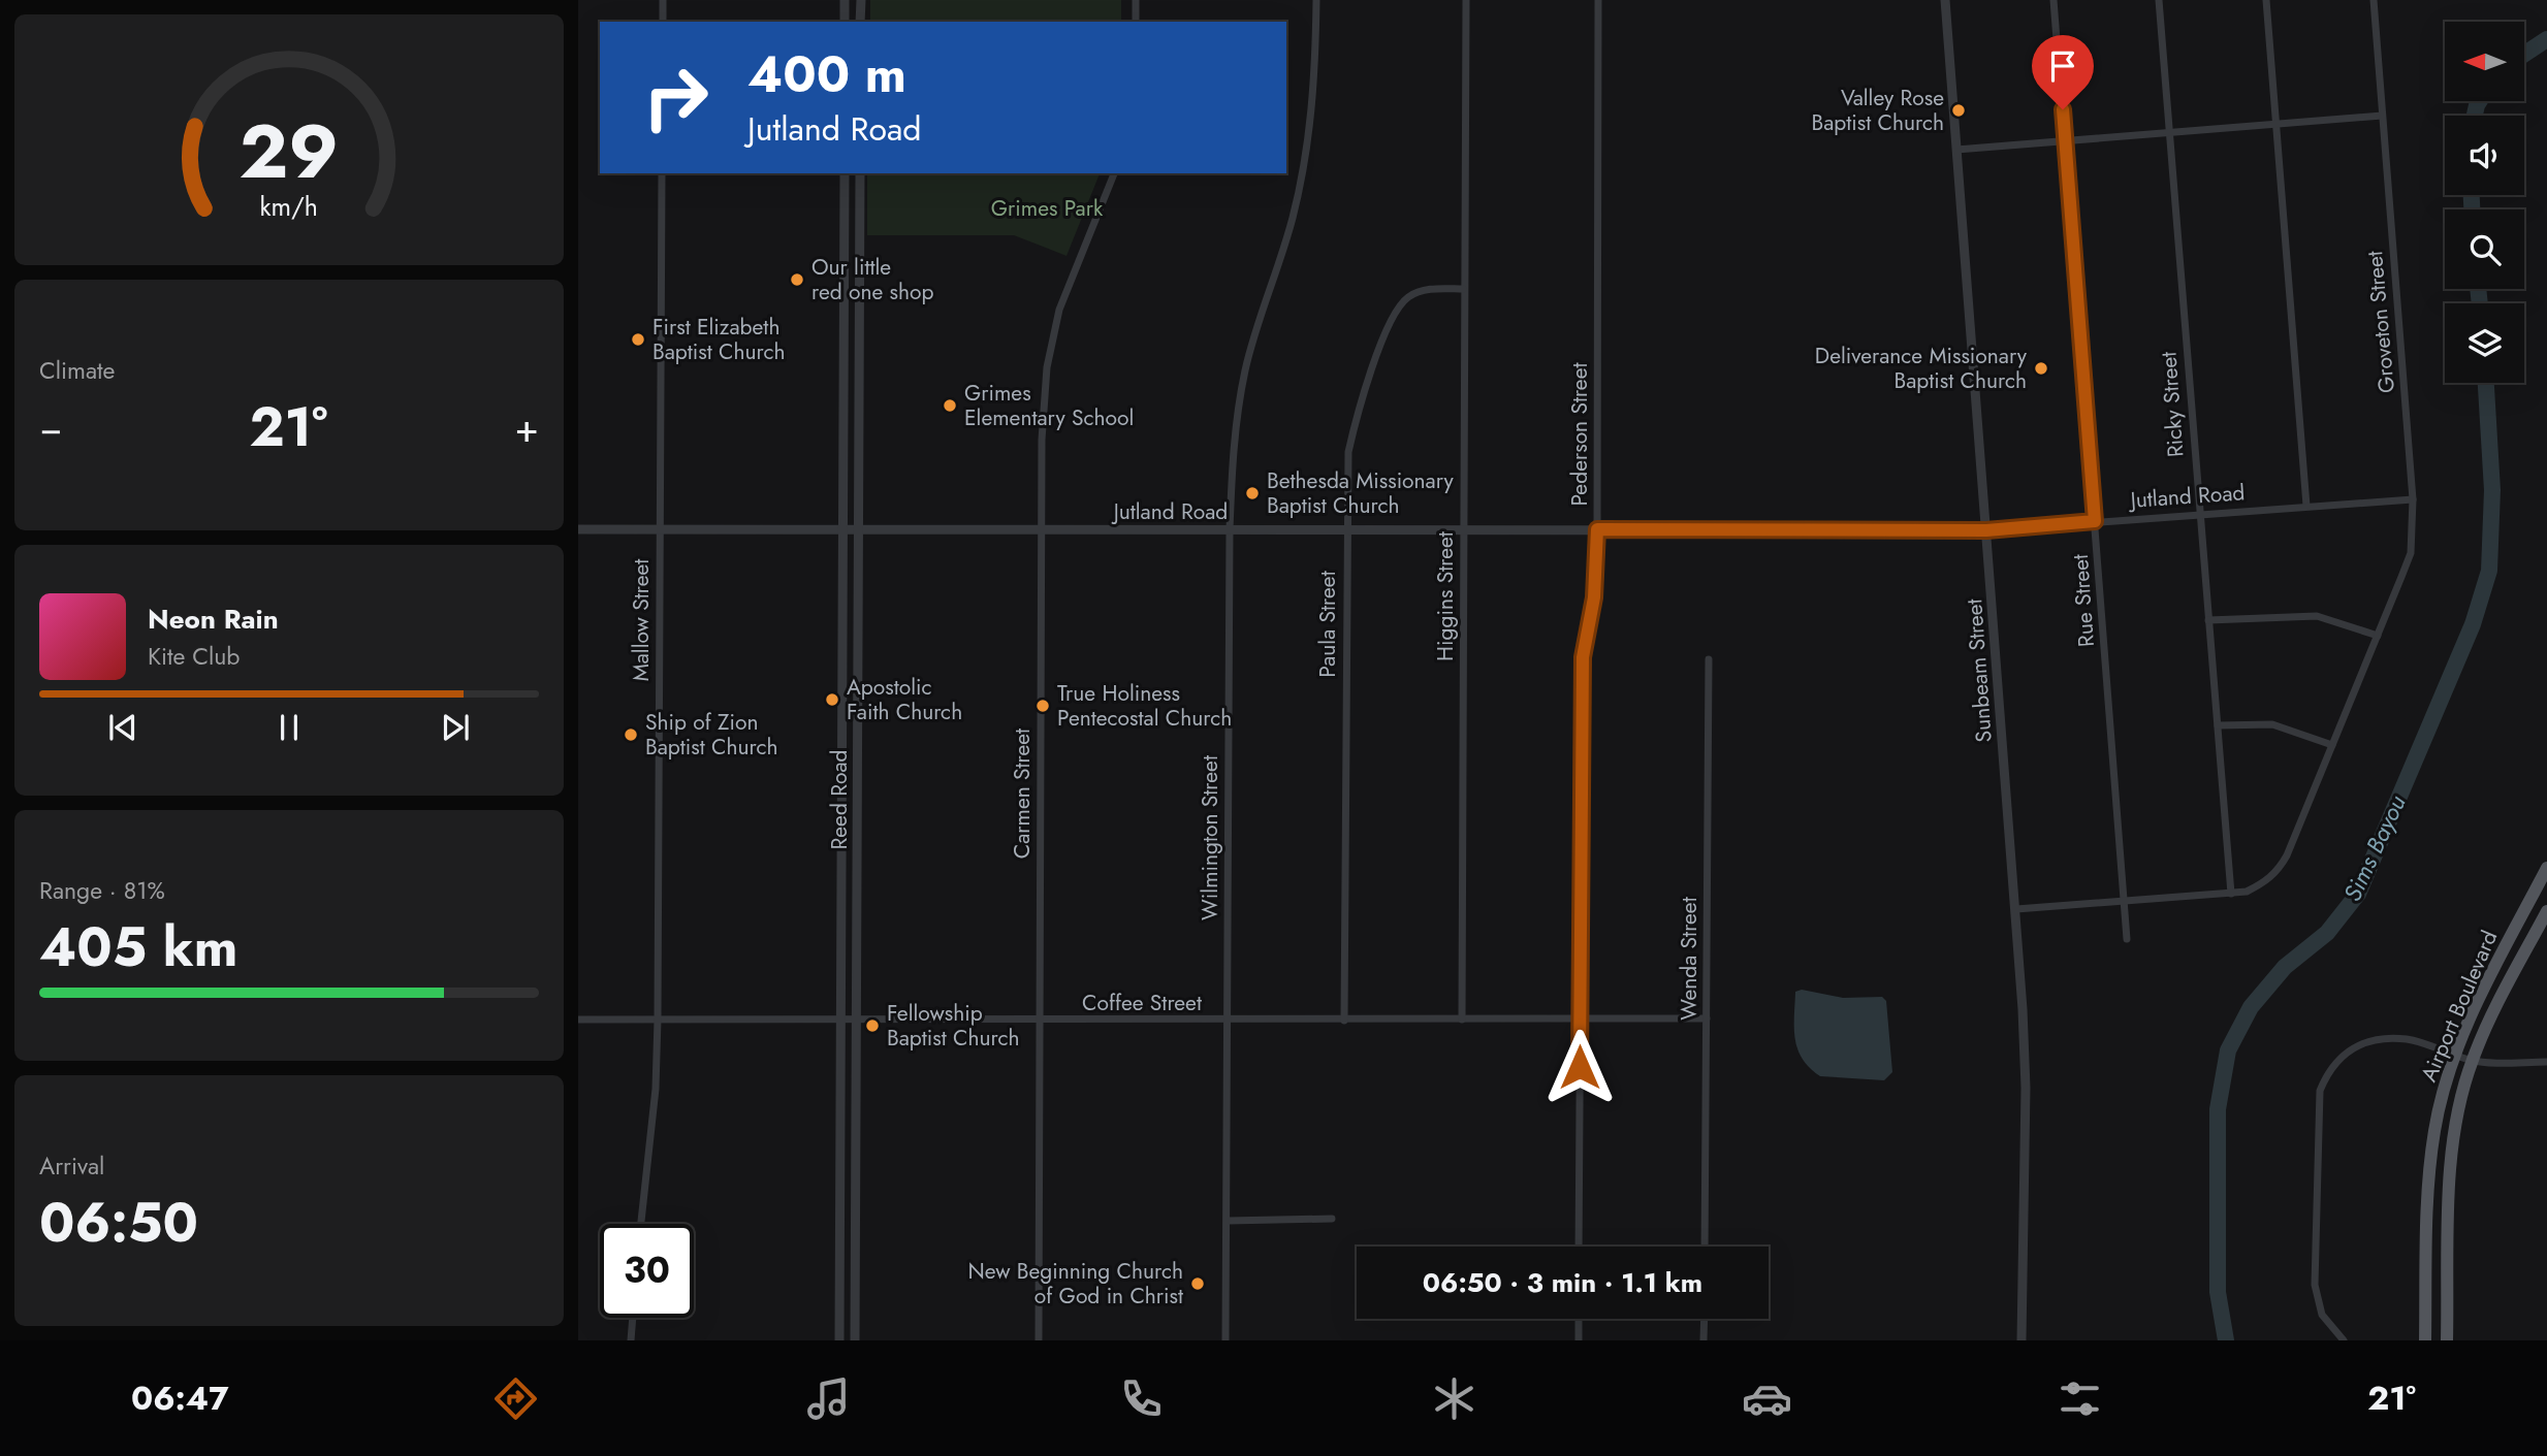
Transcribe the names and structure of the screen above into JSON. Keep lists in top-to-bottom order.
{
  "streets": {
    "main road": ["Airport Boulevard"],
    "street": [
      "Groveton Street",
      "Ricky Street",
      "Pederson Street",
      "Jutland Road",
      "Higgins Street",
      "Rue Street",
      "Mallow Street",
      "Paula Street",
      "Sunbeam Street",
      "Carmen Street",
      "Reed Road",
      "Wilmington Street",
      "Wenda Street",
      "Coffee Street"
    ]
  },
  "crossings": [
    ["Groveton Street", "Ricky Street"],
    ["Groveton Street", "Jutland Road"],
    ["Groveton Street", "Rue Street"],
    ["Groveton Street", "Sunbeam Street"],
    ["Ricky Street", "Jutland Road"],
    ["Pederson Street", "Jutland Road"],
    ["Pederson Street", "Coffee Street"],
    ["Jutland Road", "Higgins Street"],
    ["Jutland Road", "Rue Street"],
    ["Jutland Road", "Mallow Street"],
    ["Jutland Road", "Paula Street"],
    ["Jutland Road", "Sunbeam Street"],
    ["Jutland Road", "Carmen Street"],
    ["Jutland Road", "Reed Road"],
    ["Jutland Road", "Wilmington Street"],
    ["Higgins Street", "Paula Street"],
    ["Higgins Street", "Coffee Street"],
    ["Mallow Street", "Coffee Street"],
    ["Paula Street", "Coffee Street"],
    ["Carmen Street", "Coffee Street"],
    ["Reed Road", "Coffee Street"],
    ["Wilmington Street", "Coffee Street"],
    ["Wenda Street", "Coffee Street"]
  ],
  "water": ["Sims Bayou"],
  "parks": ["Grimes Park"],
  "places": [
    "Valley Rose Baptist Church",
    "Our little red one shop",
    "First Elizabeth Baptist Church",
    "Deliverance Missionary Baptist Church",
    "Grimes Elementary School",
    "Bethesda Missionary Baptist Church",
    "Apostolic Faith Church",
    "True Holiness Pentecostal Church",
    "Ship of Zion Baptist Church",
    "Fellowship Baptist Church",
    "New Beginning Church of God in Christ"
  ],
  "north": "left",
  "page": {
    "turn": ["400 m", "Jutland Road"],
    "tile": [
      "Climate",
      ["Range · 81%", "405 km"],
      ["Arrival", "06:50"]
    ],
    "heat": ["−", "21°", "+"],
    "song": ["Neon Rain", "Kite Club"],
    "limit": "30",
    "trip": "06:50 · 3 min · 1.1 km",
    "tabs": ["06:47", "21°"],
    "gauge": ["29", "km/h"]
  }
}
